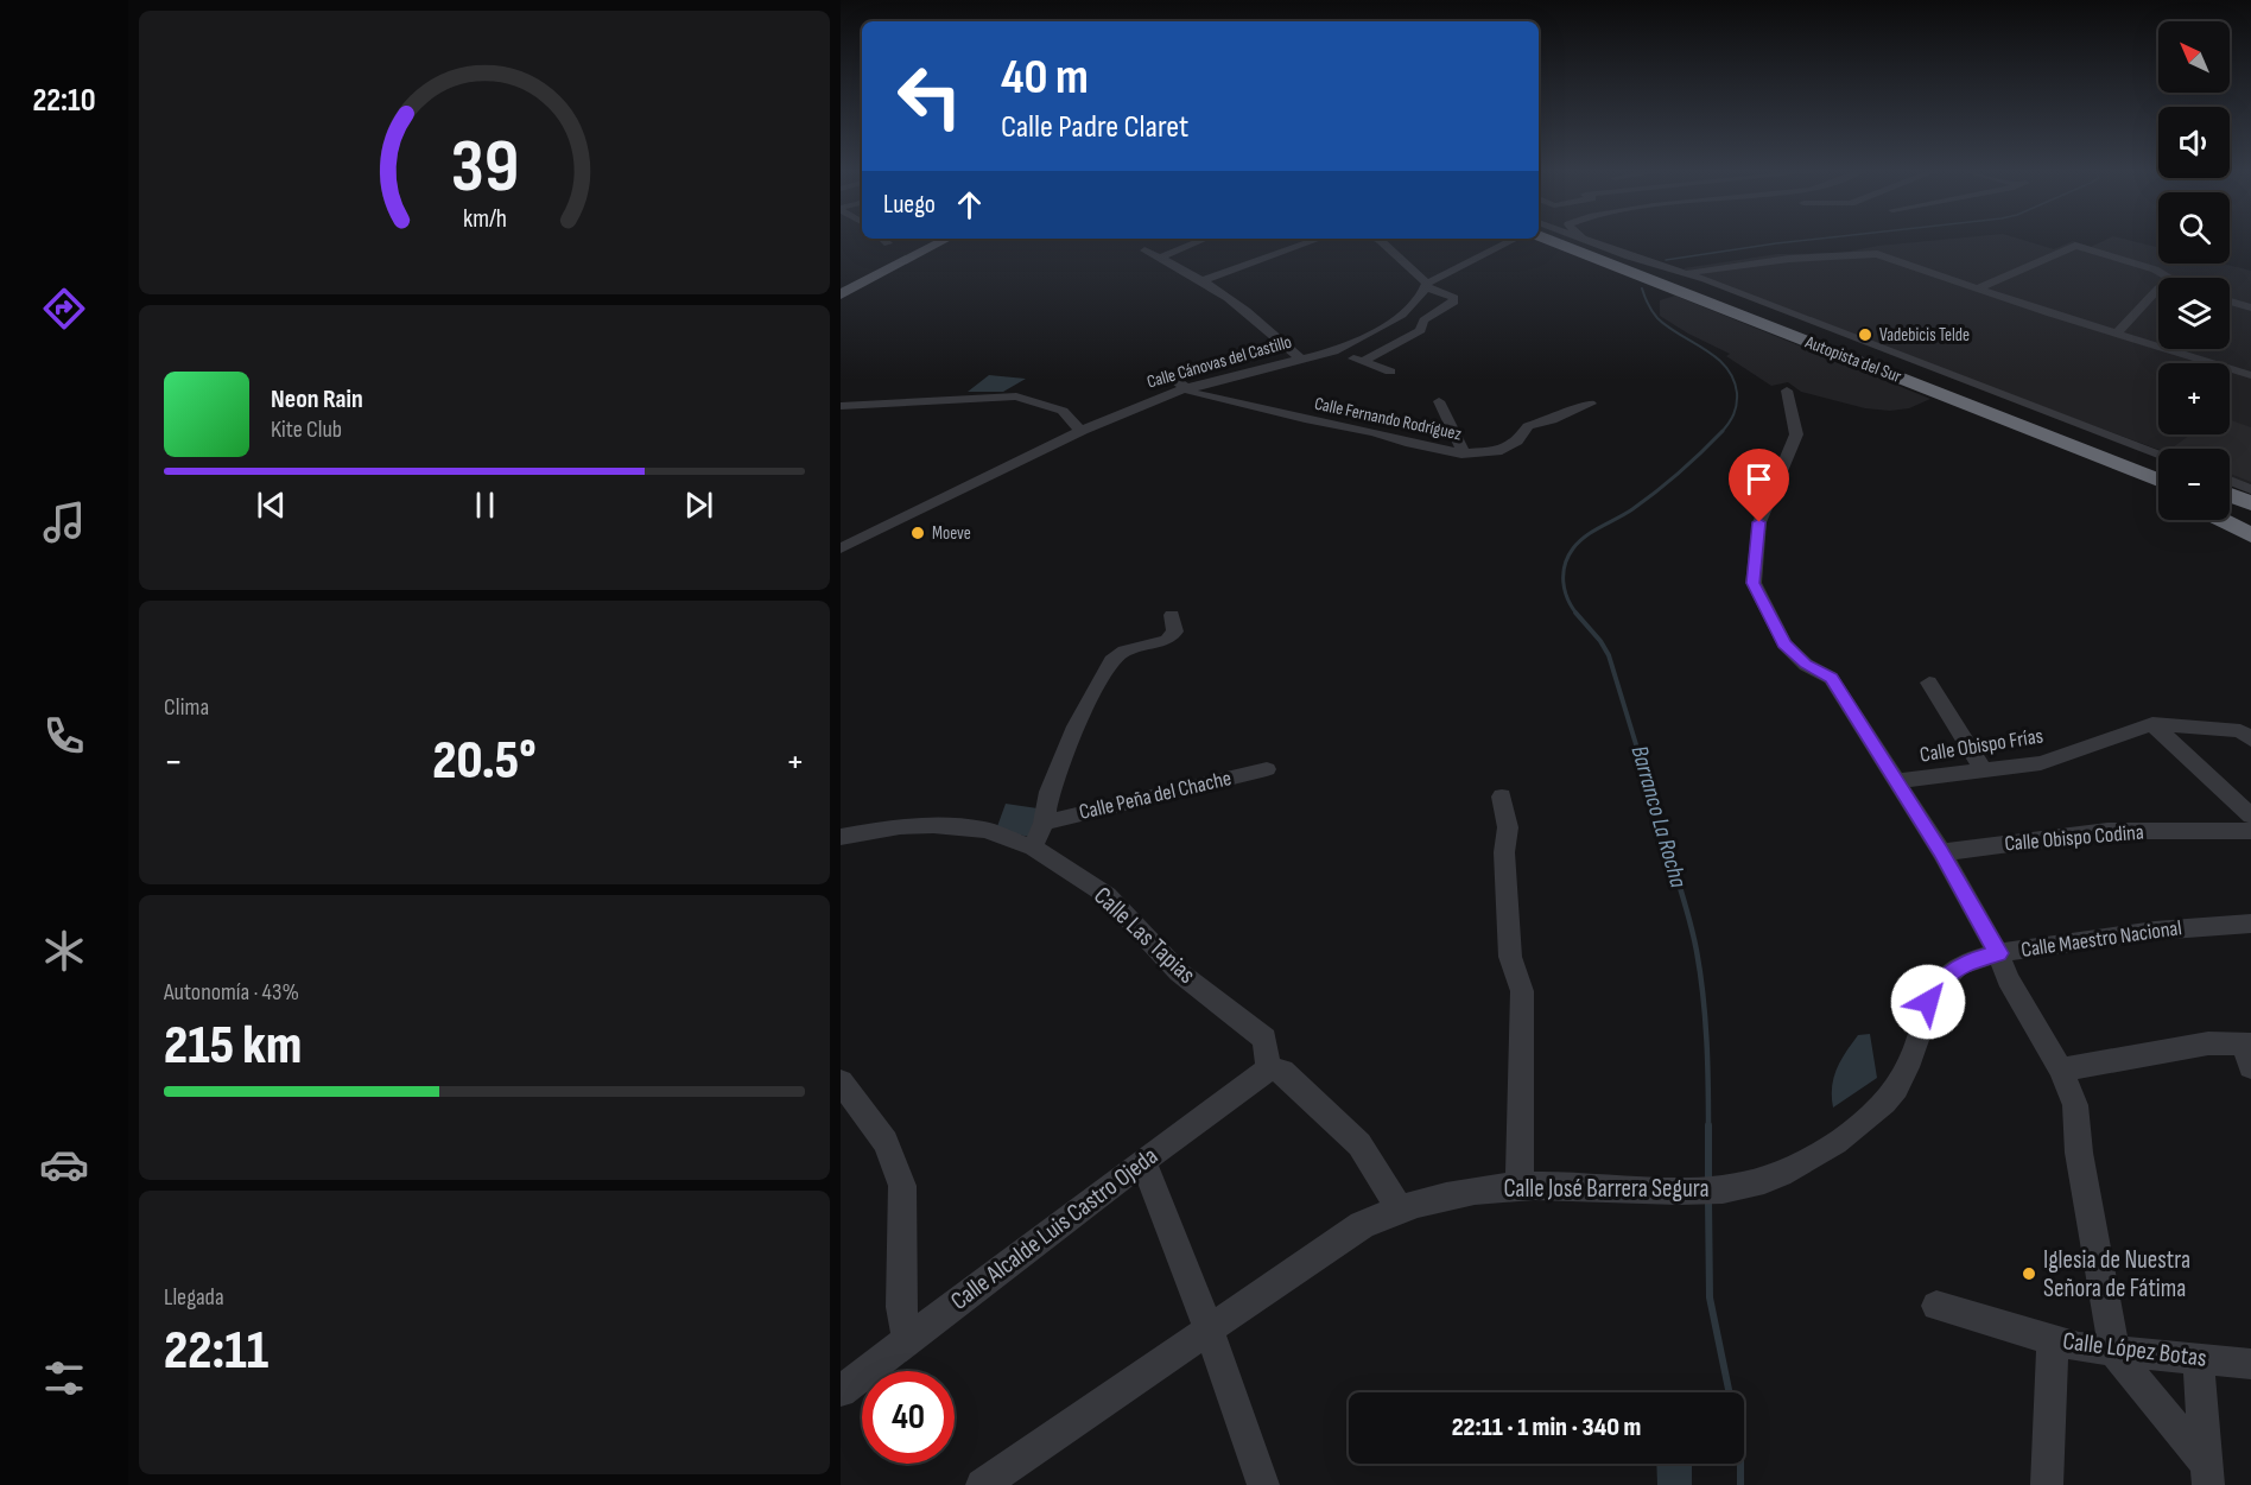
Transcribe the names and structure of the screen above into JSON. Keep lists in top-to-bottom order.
{
  "streets": {
    "highway": ["Autopista del Sur"],
    "street": [
      "Calle Cánovas del Castillo",
      "Calle Fernando Rodríguez",
      "Calle Obispo Frías",
      "Calle Peña del Chache",
      "Calle Obispo Codina",
      "Calle Las Tapias",
      "Calle Maestro Nacional",
      "Calle José Barrera Segura",
      "Calle Alcalde Luis Castro Ojeda",
      "Calle López Botas"
    ]
  },
  "crossings": [
    ["Calle Cánovas del Castillo", "Calle Fernando Rodríguez"],
    ["Calle Las Tapias", "Calle Alcalde Luis Castro Ojeda"],
    ["Calle Maestro Nacional", "Calle José Barrera Segura"]
  ],
  "water": ["Barranco La Rocha"],
  "places": ["Vadebicis Telde", "Moeve", "Iglesia de Nuestra Señora de Fátima"],
  "north": "top left",
  "page": {
    "tabs": "22:10",
    "map_buttons": ["+", "−"],
    "turn": ["40 m", "Calle Padre Claret"],
    "then": "Luego",
    "song": ["Neon Rain", "Kite Club"],
    "tile": [
      "Clima",
      ["Autonomía · 43%", "215 km"],
      ["Llegada", "22:11"]
    ],
    "heat": ["−", "20.5°", "+"],
    "limit": "40",
    "trip": "22:11 · 1 min · 340 m",
    "gauge": ["39", "km/h"]
  }
}
